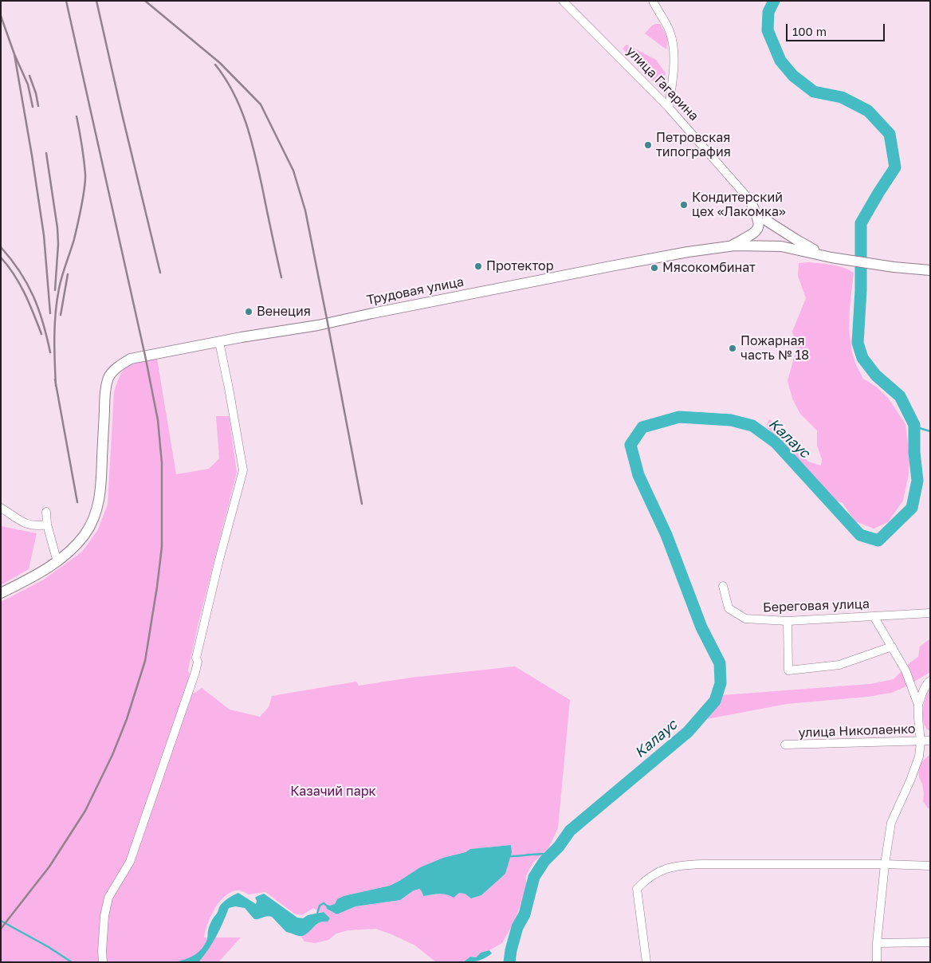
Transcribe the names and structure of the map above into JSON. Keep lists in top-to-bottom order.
{
  "streets": {
    "main road": ["улица Гагарина", "Трудовая улица"],
    "street": ["Береговая улица", "улица Николаенко"]
  },
  "crossings": [
    ["улица Гагарина", "Трудовая улица"]
  ],
  "water": ["Калаус"],
  "parks": ["Казачий парк"],
  "places": [
    "Петровская типография",
    "Кондитерский цех «Лакомка»",
    "Протектор",
    "Мясокомбинат",
    "Венеция",
    "Пожарная часть № 18"
  ],
  "scale_bar": "100 m"
}
